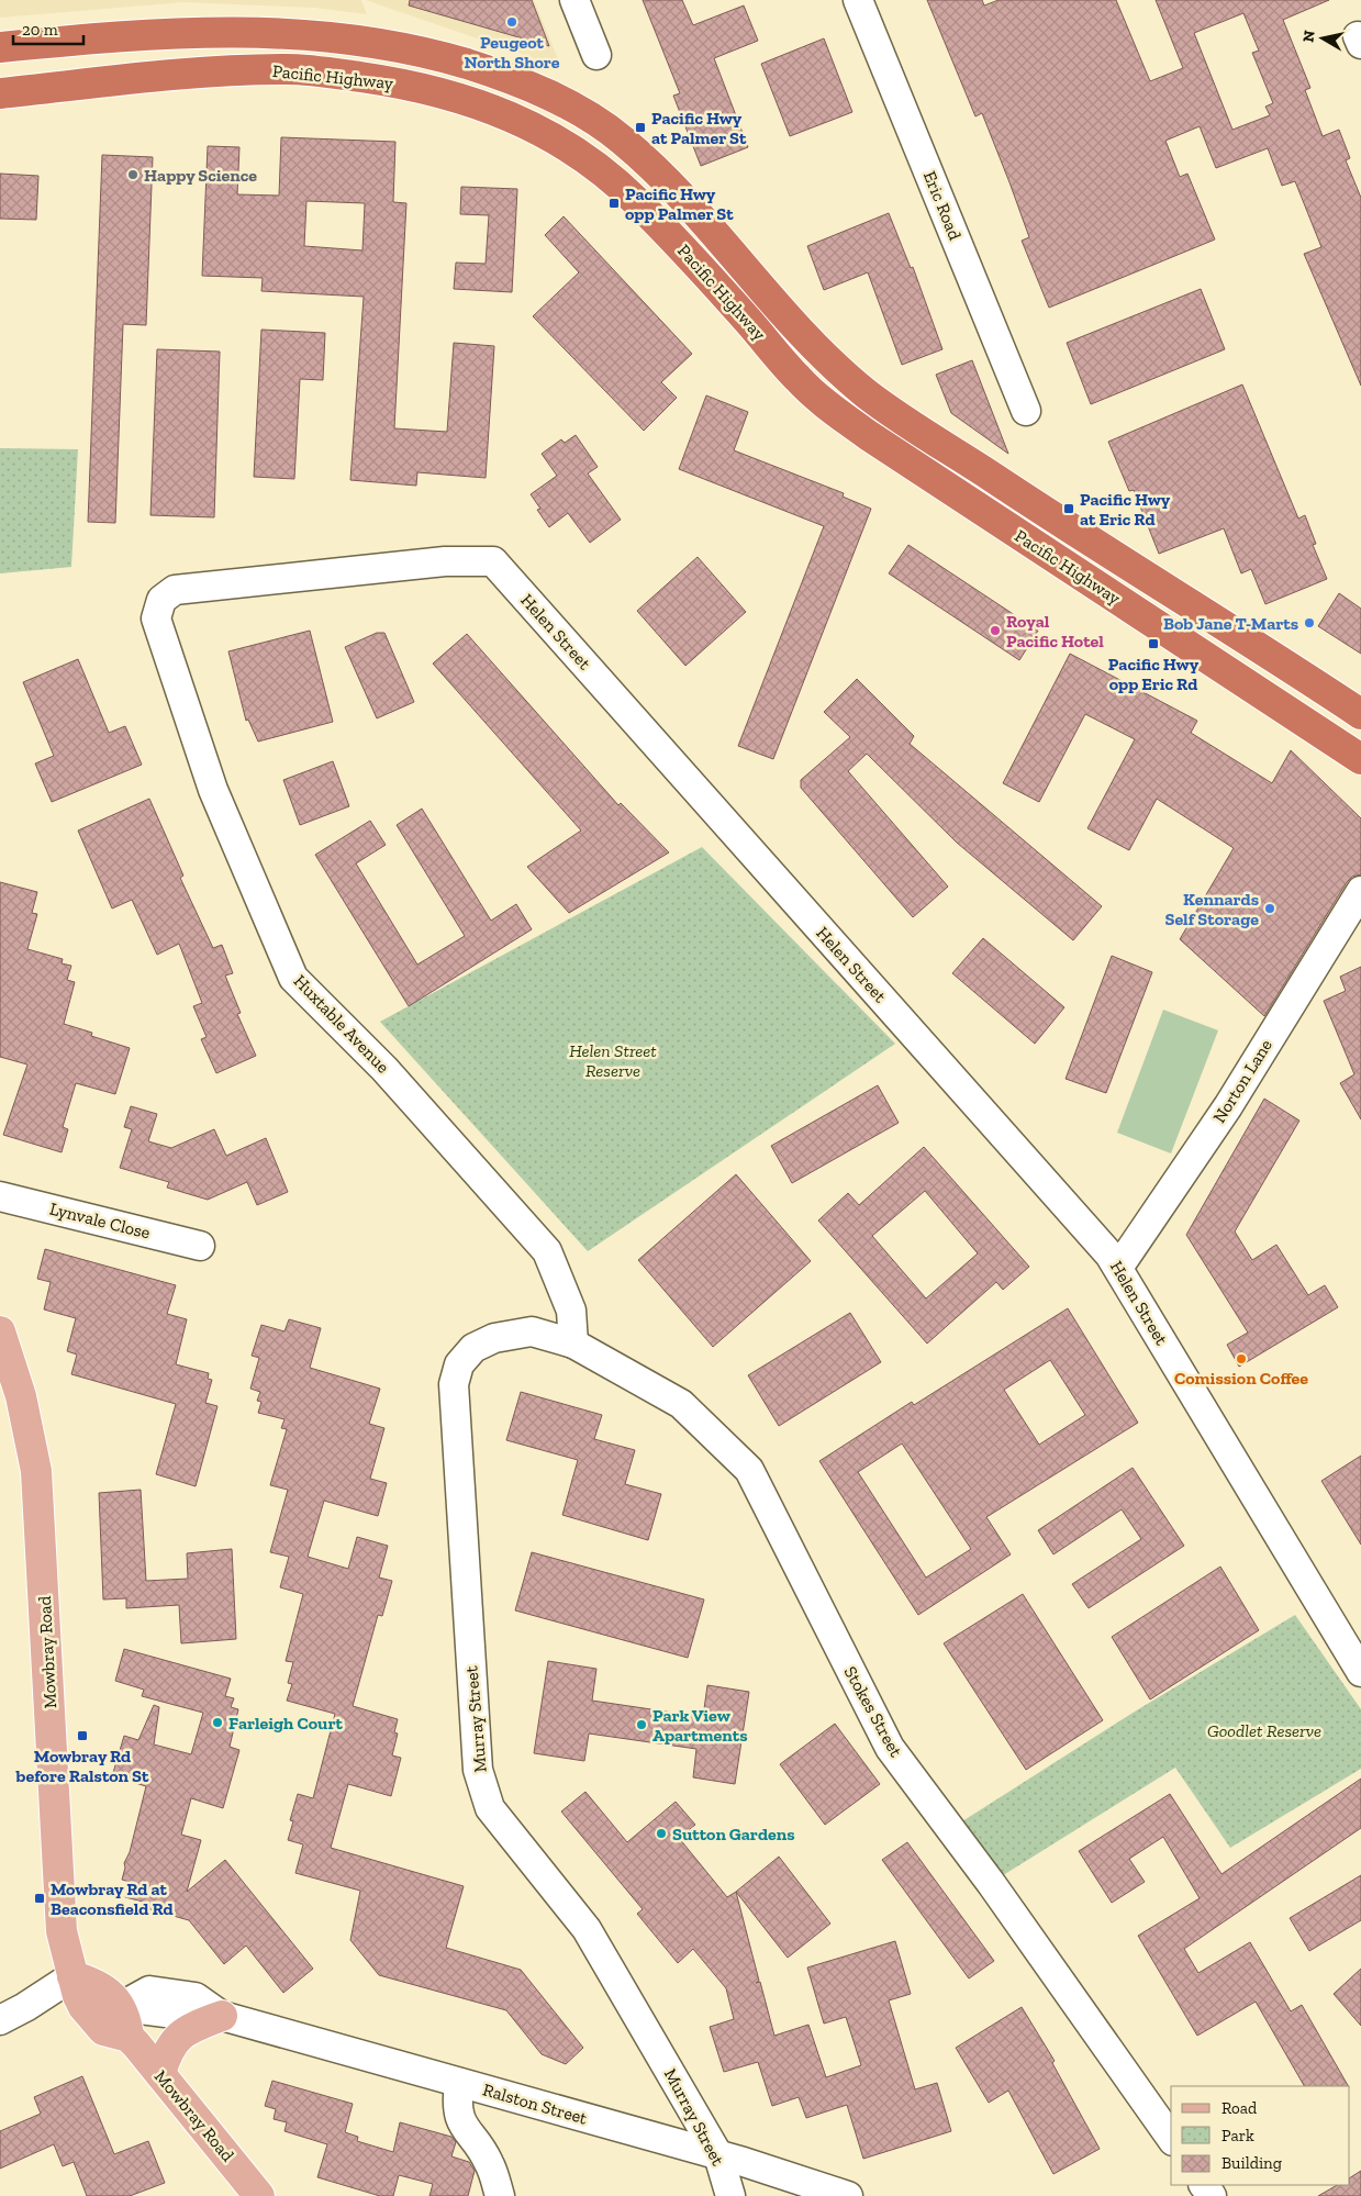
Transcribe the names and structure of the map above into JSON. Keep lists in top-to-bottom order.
{
  "streets": {
    "highway": ["Pacific Highway"],
    "main road": ["Mowbray Road"],
    "street": [
      "Eric Road",
      "Helen Street",
      "Huxtable Avenue",
      "Norton Lane",
      "Lynvale Close",
      "Stokes Street",
      "Murray Street",
      "Ralston Street"
    ]
  },
  "crossings": [
    ["Helen Street", "Huxtable Avenue"],
    ["Helen Street", "Norton Lane"],
    ["Huxtable Avenue", "Stokes Street"],
    ["Huxtable Avenue", "Murray Street"],
    ["Mowbray Road", "Ralston Street"],
    ["Stokes Street", "Murray Street"],
    ["Murray Street", "Ralston Street"]
  ],
  "parks": ["Helen Street Reserve", "Goodlet Reserve"],
  "places": {
    "other": [
      "Peugeot North Shore",
      "Happy Science",
      "Bob Jane T-Marts",
      "Royal Pacific Hotel",
      "Kennards Self Storage",
      "Comission Coffee",
      "Farleigh Court",
      "Park View Apartments",
      "Sutton Gardens"
    ],
    "transit": [
      "Pacific Hwy at Palmer St",
      "Pacific Hwy opp Palmer St",
      "Pacific Hwy at Eric Rd",
      "Pacific Hwy opp Eric Rd",
      "Mowbray Rd before Ralston St",
      "Mowbray Rd at Beaconsfield Rd"
    ]
  },
  "legend": ["Road", "Park", "Building"],
  "scale_bar": "20 m",
  "north": "left"
}
